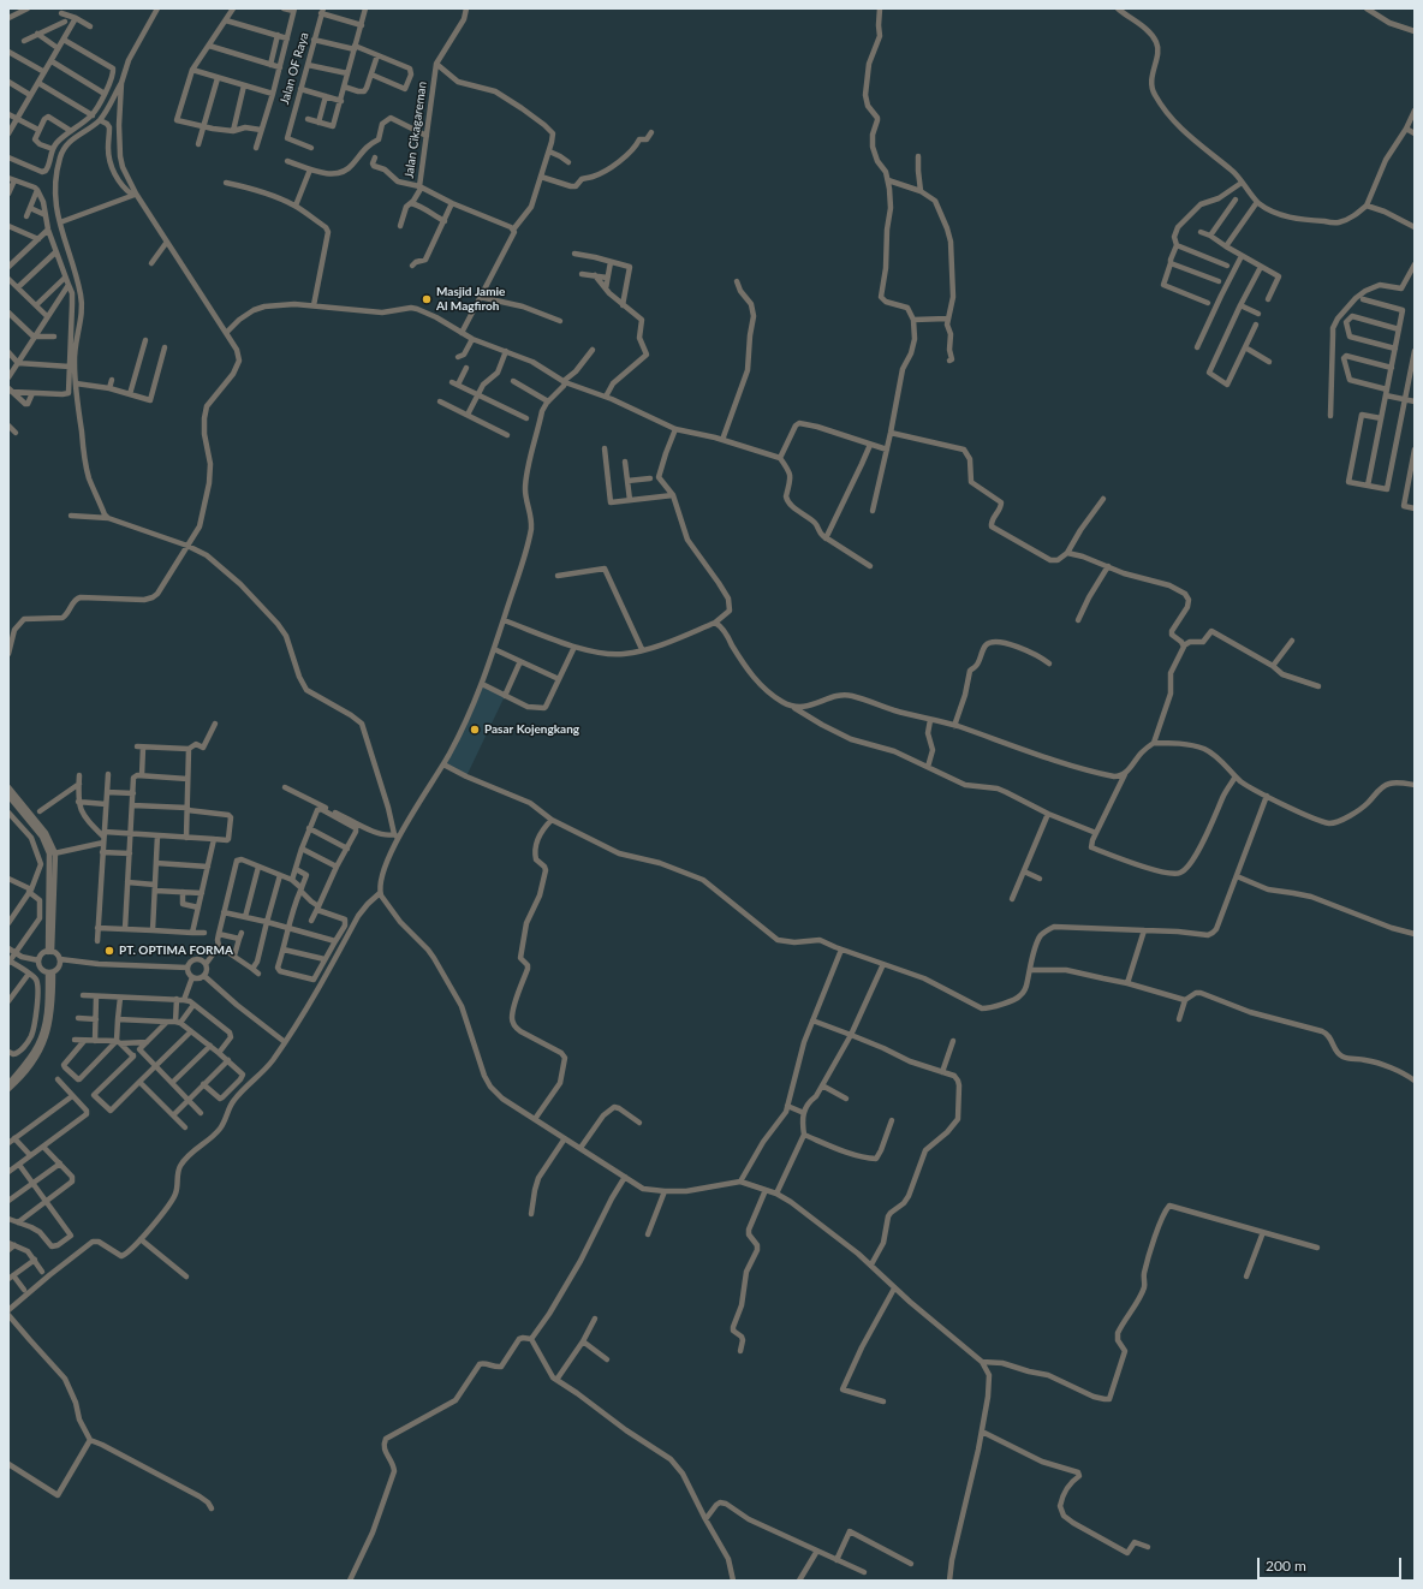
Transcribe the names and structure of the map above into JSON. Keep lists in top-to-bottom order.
{
  "streets": {
    "street": ["Jalan OF Raya", "Jalan Cikagareman"]
  },
  "places": ["Masjid Jamie Al Magfiroh", "Pasar Kojengkang", "PT. OPTIMA FORMA"],
  "scale_bar": "200 m"
}
